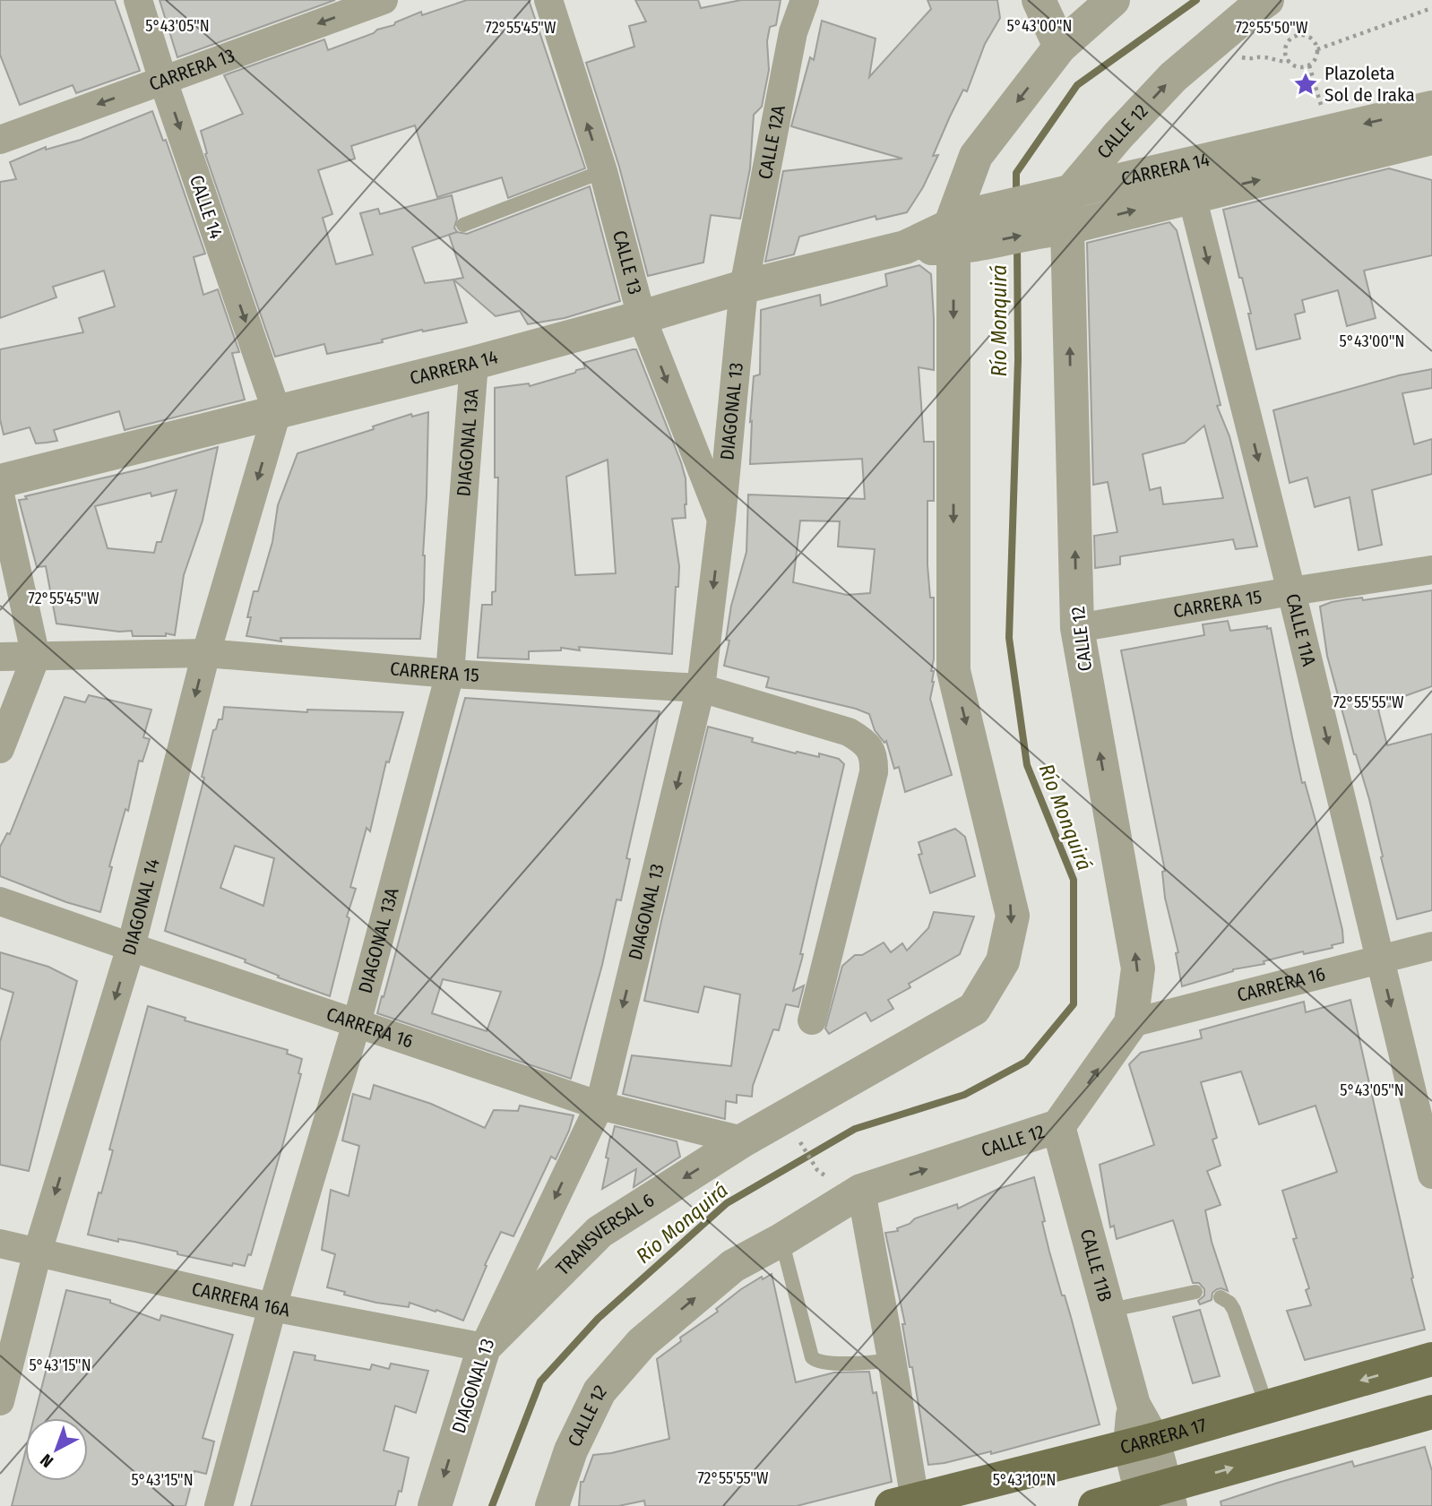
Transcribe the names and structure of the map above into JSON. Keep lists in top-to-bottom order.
{
  "streets": {
    "main road": ["CARRERA 17"],
    "street": [
      "CARRERA 13",
      "CALLE 12",
      "CALLE 12A",
      "CARRERA 14",
      "CALLE 14",
      "CALLE 13",
      "DIAGONAL 13",
      "DIAGONAL 13A",
      "CARRERA 15",
      "CALLE 11A",
      "DIAGONAL 14",
      "CARRERA 16",
      "TRANSVERSAL 6",
      "CALLE 11B",
      "CARRERA 16A"
    ]
  },
  "crossings": [
    ["CARRERA 13", "CALLE 14"],
    ["CALLE 12", "CARRERA 14"],
    ["CALLE 12", "CARRERA 15"],
    ["CALLE 12", "CARRERA 16"],
    ["CALLE 12", "CALLE 11B"],
    ["CALLE 12A", "CARRERA 14"],
    ["CALLE 12A", "DIAGONAL 13"],
    ["CARRERA 14", "CALLE 14"],
    ["CARRERA 14", "CALLE 13"],
    ["CARRERA 14", "DIAGONAL 13"],
    ["CARRERA 14", "DIAGONAL 13A"],
    ["CARRERA 14", "CALLE 11A"],
    ["CARRERA 14", "DIAGONAL 14"],
    ["CALLE 14", "DIAGONAL 14"],
    ["CALLE 13", "DIAGONAL 13"],
    ["DIAGONAL 13", "CARRERA 15"],
    ["DIAGONAL 13", "CARRERA 16"],
    ["DIAGONAL 13", "TRANSVERSAL 6"],
    ["DIAGONAL 13", "CARRERA 16A"],
    ["DIAGONAL 13A", "CARRERA 15"],
    ["DIAGONAL 13A", "CARRERA 16"],
    ["DIAGONAL 13A", "CARRERA 16A"],
    ["CARRERA 15", "CALLE 11A"],
    ["CARRERA 15", "DIAGONAL 14"],
    ["CALLE 11A", "CARRERA 16"],
    ["DIAGONAL 14", "CARRERA 16"],
    ["DIAGONAL 14", "CARRERA 16A"],
    ["CARRERA 16", "TRANSVERSAL 6"],
    ["TRANSVERSAL 6", "CARRERA 16A"],
    ["CALLE 11B", "CARRERA 17"]
  ],
  "one_way": [
    "CARRERA 13",
    "CALLE 12",
    "CALLE 14",
    "DIAGONAL 13",
    "CALLE 11A",
    "DIAGONAL 14",
    "TRANSVERSAL 6"
  ],
  "water": ["Río Monquirá"],
  "places": {
    "place": ["Plazoleta Sol de Iraka"]
  },
  "north": "bottom left",
  "coordinates": [
    "5°43'00\"N",
    "5°43'05\"N",
    "72°55'45\"W",
    "72°55'50\"W",
    "72°55'55\"W",
    "5°43'15\"N",
    "5°43'10\"N"
  ]
}
